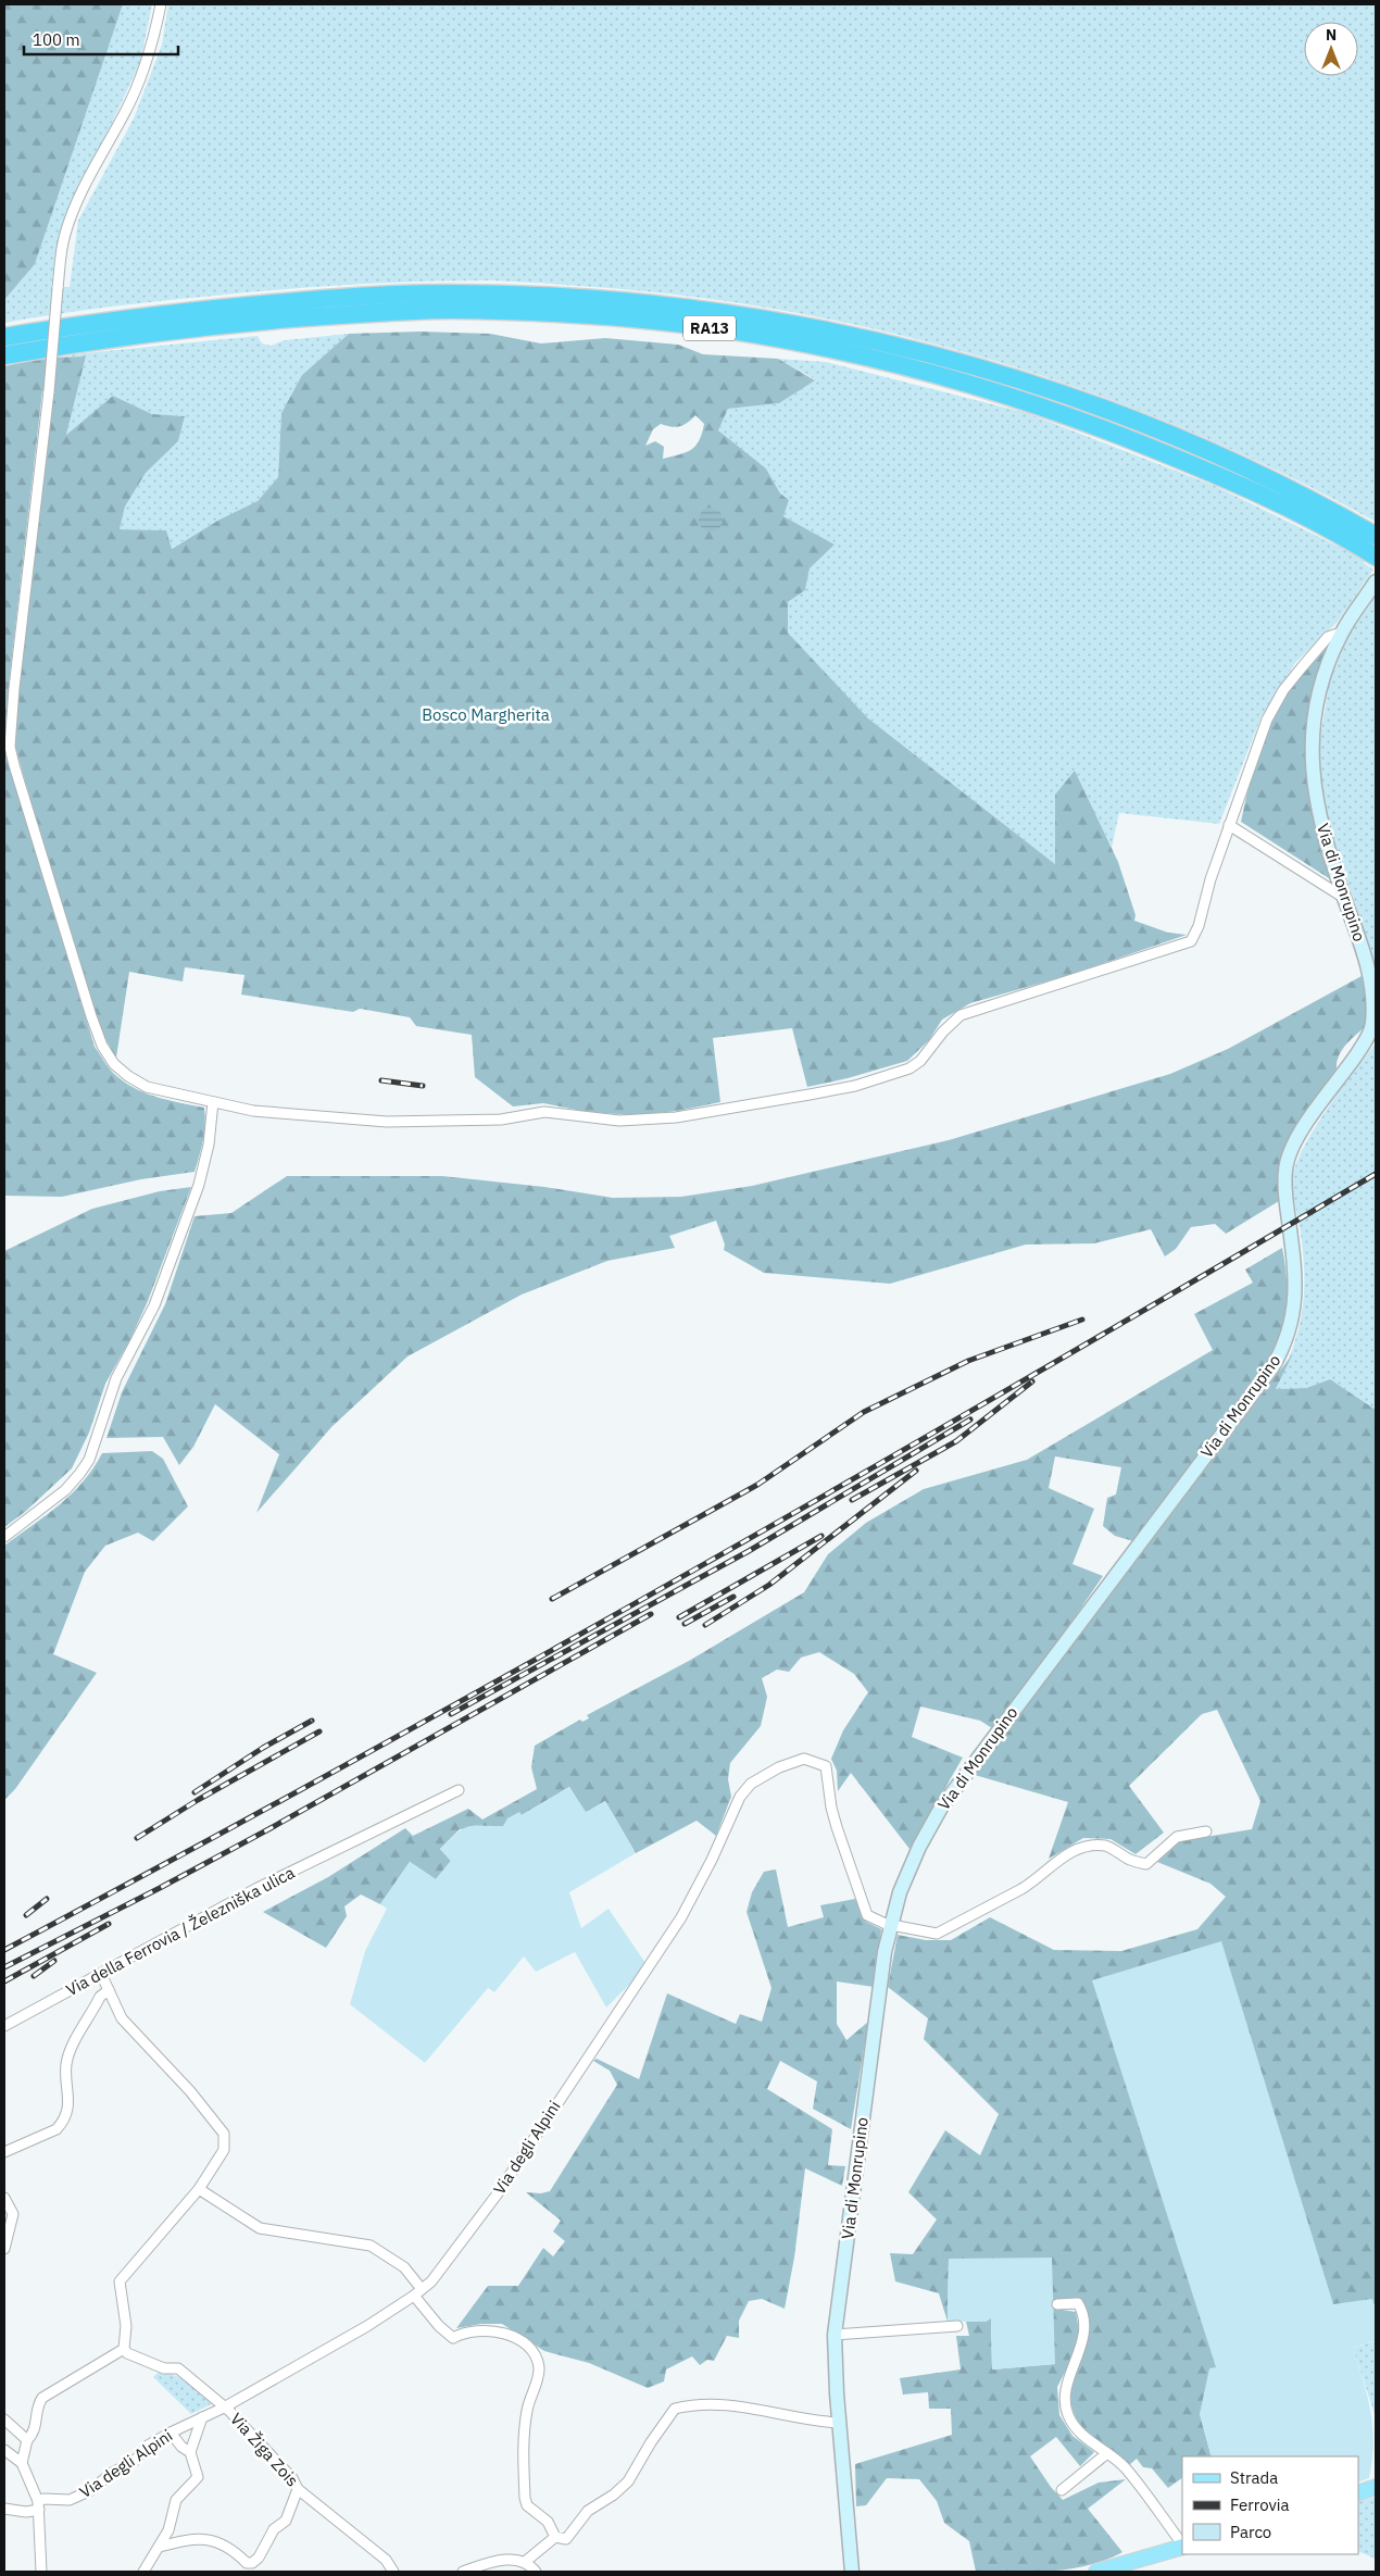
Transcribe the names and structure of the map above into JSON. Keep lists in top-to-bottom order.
{
  "streets": {
    "highway": ["RA13"],
    "main road": ["Via di Monrupino"],
    "street": ["Via della Ferrovia / Železniška ulica", "Via degli Alpini", "Via Žiga Zois"]
  },
  "crossings": [
    ["Via di Monrupino", "Via degli Alpini"],
    ["Via degli Alpini", "Via Žiga Zois"]
  ],
  "parks": ["Bosco Margherita"],
  "legend": ["Strada", "Ferrovia", "Parco"],
  "scale_bar": "100 m",
  "north": "top"
}
